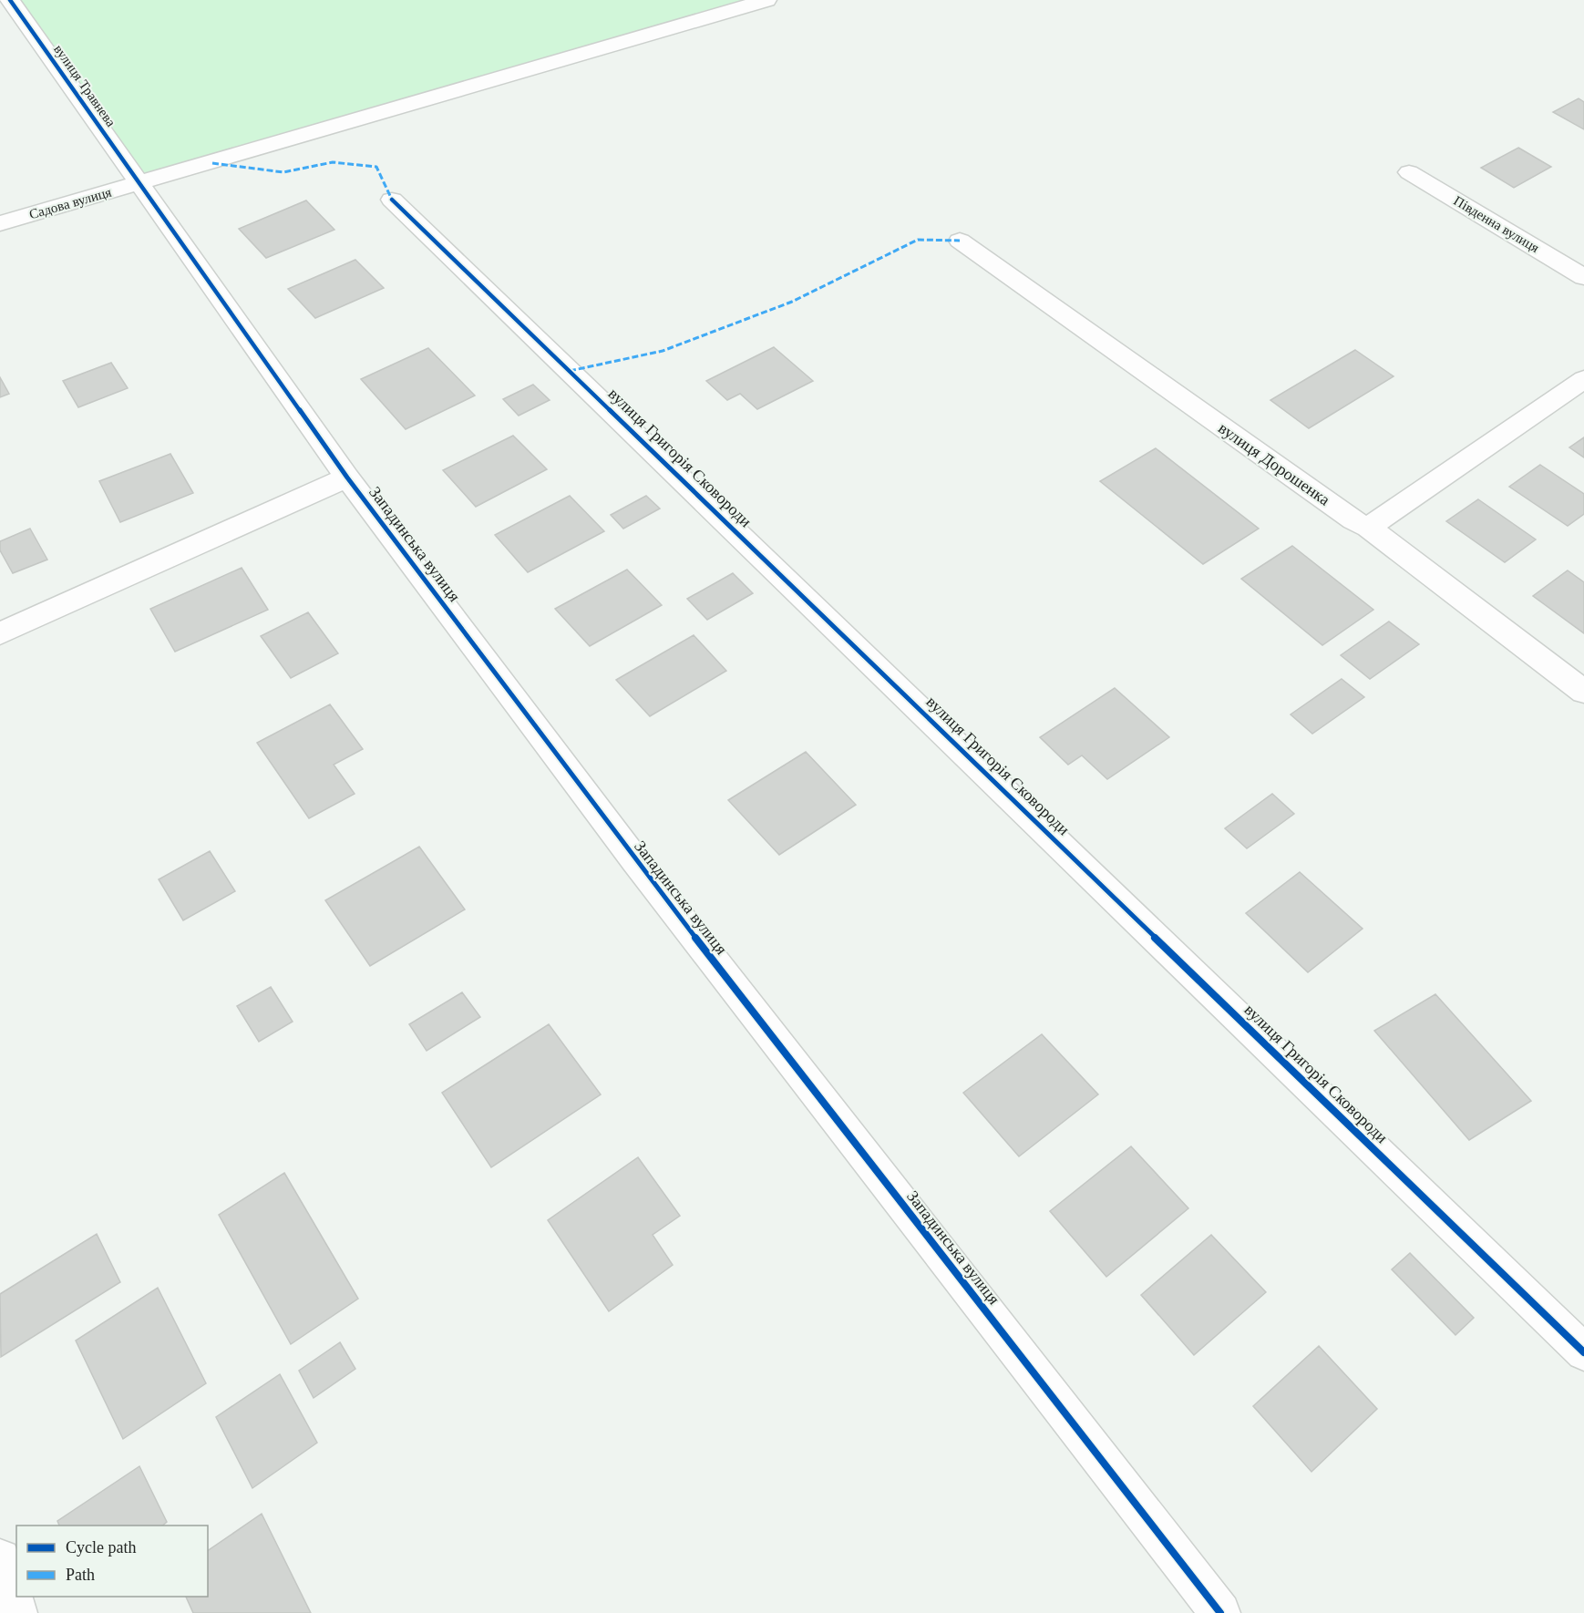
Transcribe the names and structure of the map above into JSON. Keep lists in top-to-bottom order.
{
  "streets": {
    "street": [
      "вулиця Травнева",
      "Садова вулиця",
      "Південна вулиця",
      "вулиця Григорія Сковороди",
      "вулиця Дорошенка",
      "Западинська вулиця"
    ]
  },
  "crossings": [
    ["вулиця Травнева", "Садова вулиця"],
    ["вулиця Травнева", "Западинська вулиця"],
    ["Садова вулиця", "Западинська вулиця"]
  ],
  "legend": ["Cycle path", "Path"]
}
